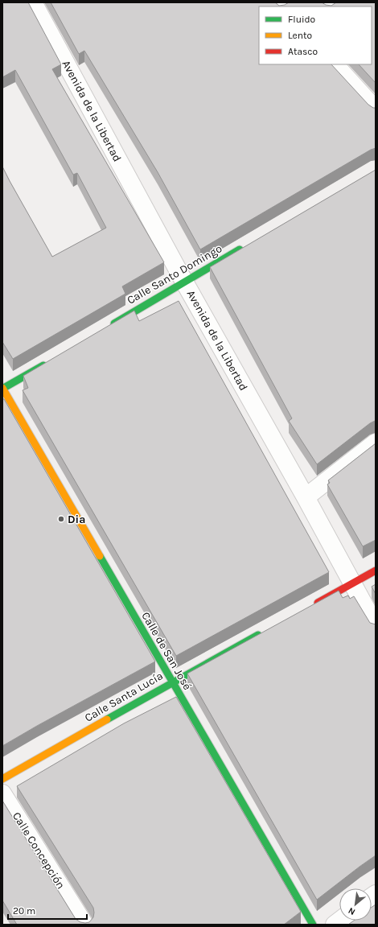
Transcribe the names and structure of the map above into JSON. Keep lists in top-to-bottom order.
{
  "streets": {
    "street": [
      "Avenida de la Libertad",
      "Calle Santo Domingo",
      "Calle de San José",
      "Calle Santa Lucía",
      "Calle Concepción"
    ]
  },
  "crossings": [
    ["Avenida de la Libertad", "Calle Santo Domingo"],
    ["Calle de San José", "Calle Santa Lucía"]
  ],
  "places": ["Dia"],
  "legend": ["Fluido", "Lento", "Atasco"],
  "scale_bar": "20 m",
  "north": "bottom left"
}
